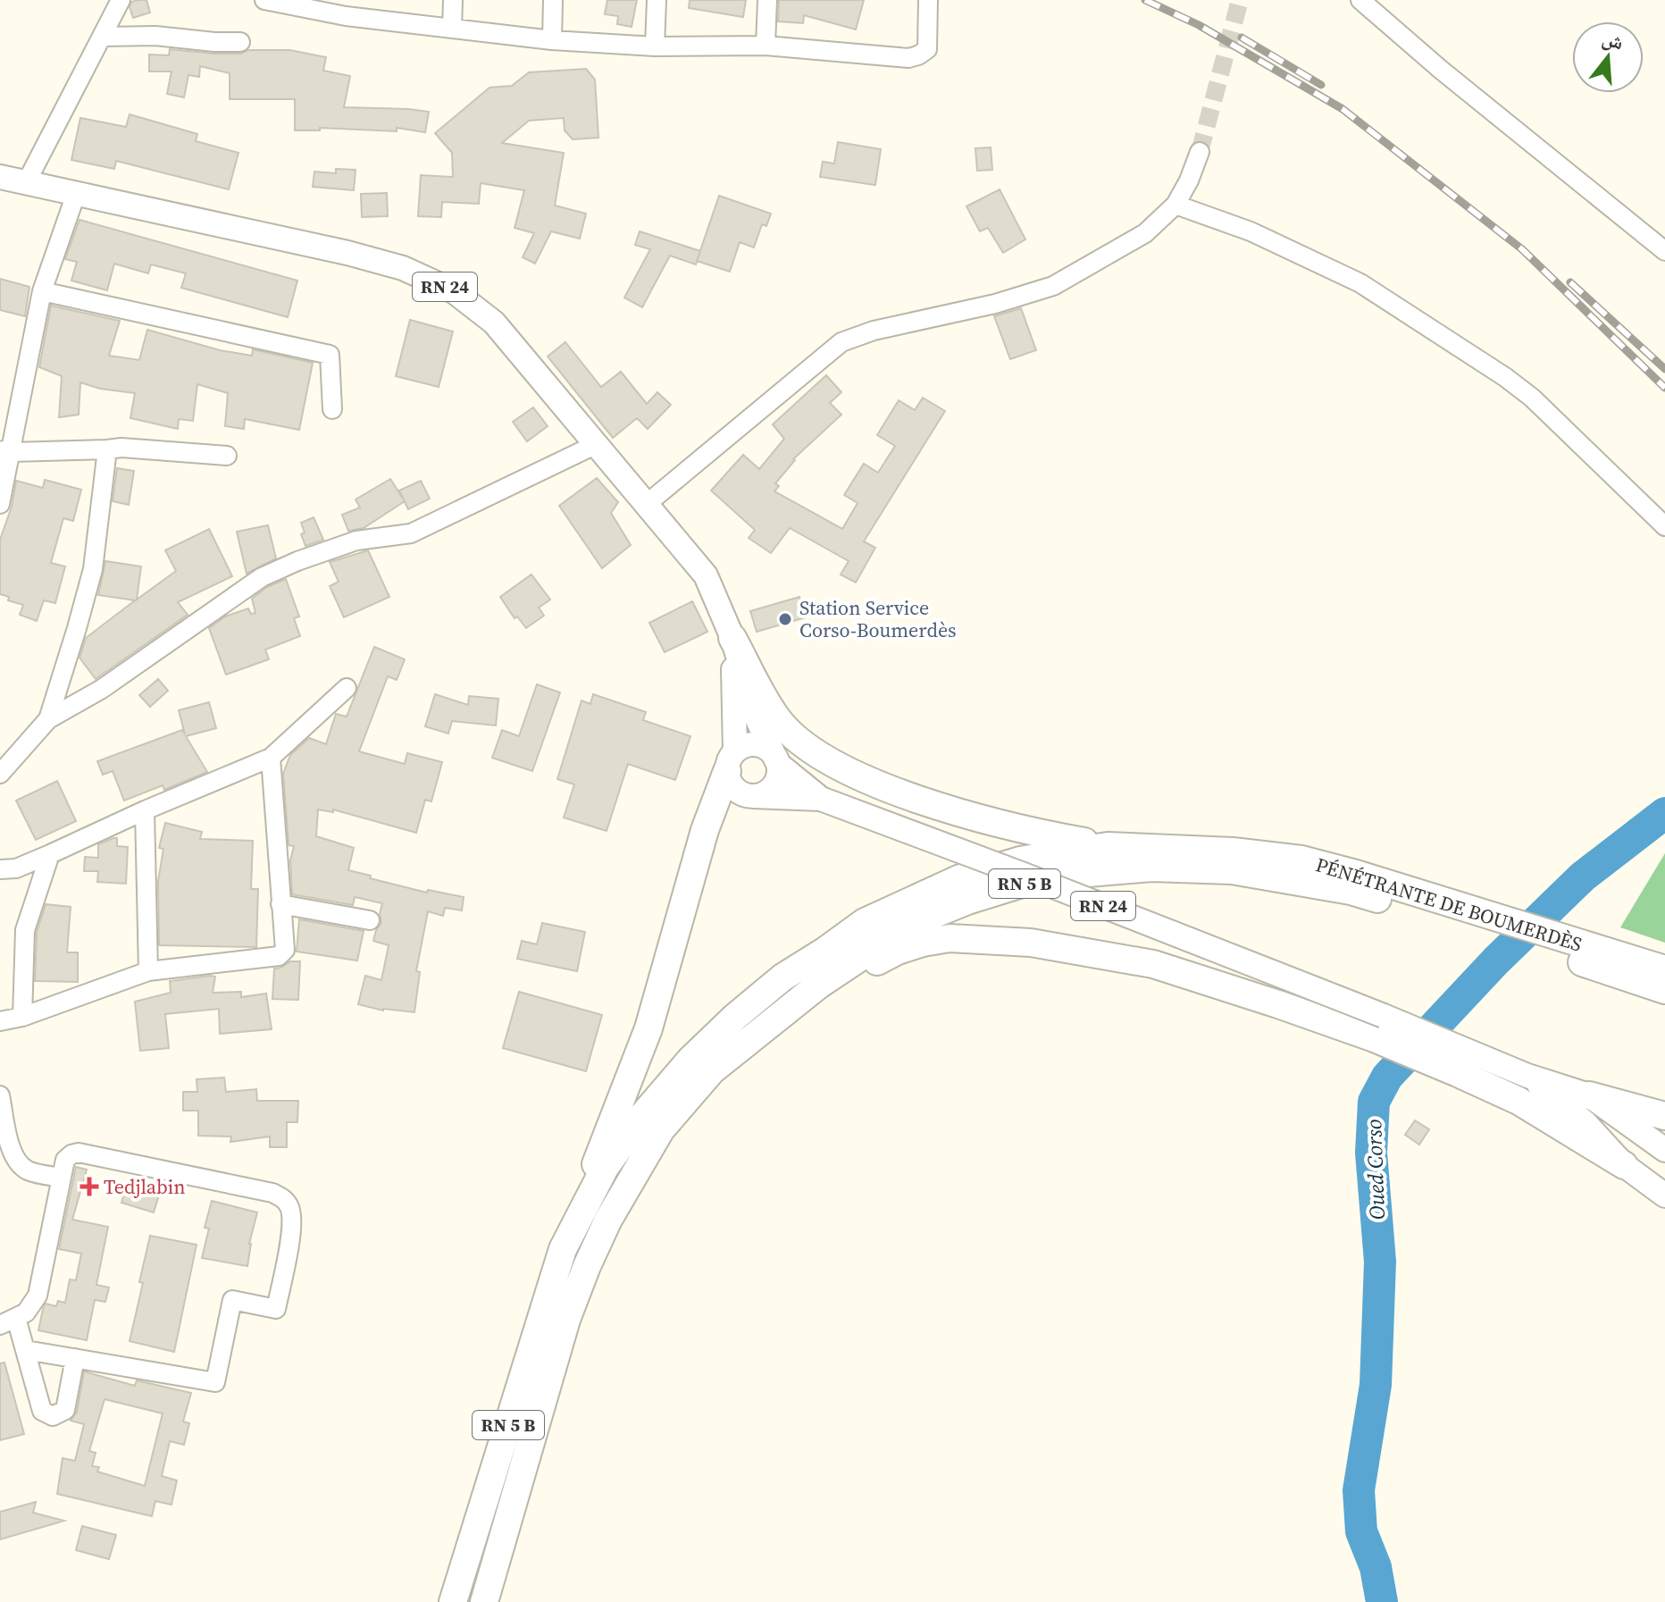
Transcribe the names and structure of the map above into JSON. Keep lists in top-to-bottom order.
{
  "streets": {
    "highway": ["RN 24", "RN 5 B", "PÉNÉTRANTE DE BOUMERDÈS"]
  },
  "water": ["Oued Corso"],
  "places": {
    "other": ["Station Service Corso-Boumerdès"],
    "health": ["Tedjlabin"]
  },
  "north": "top"
}
